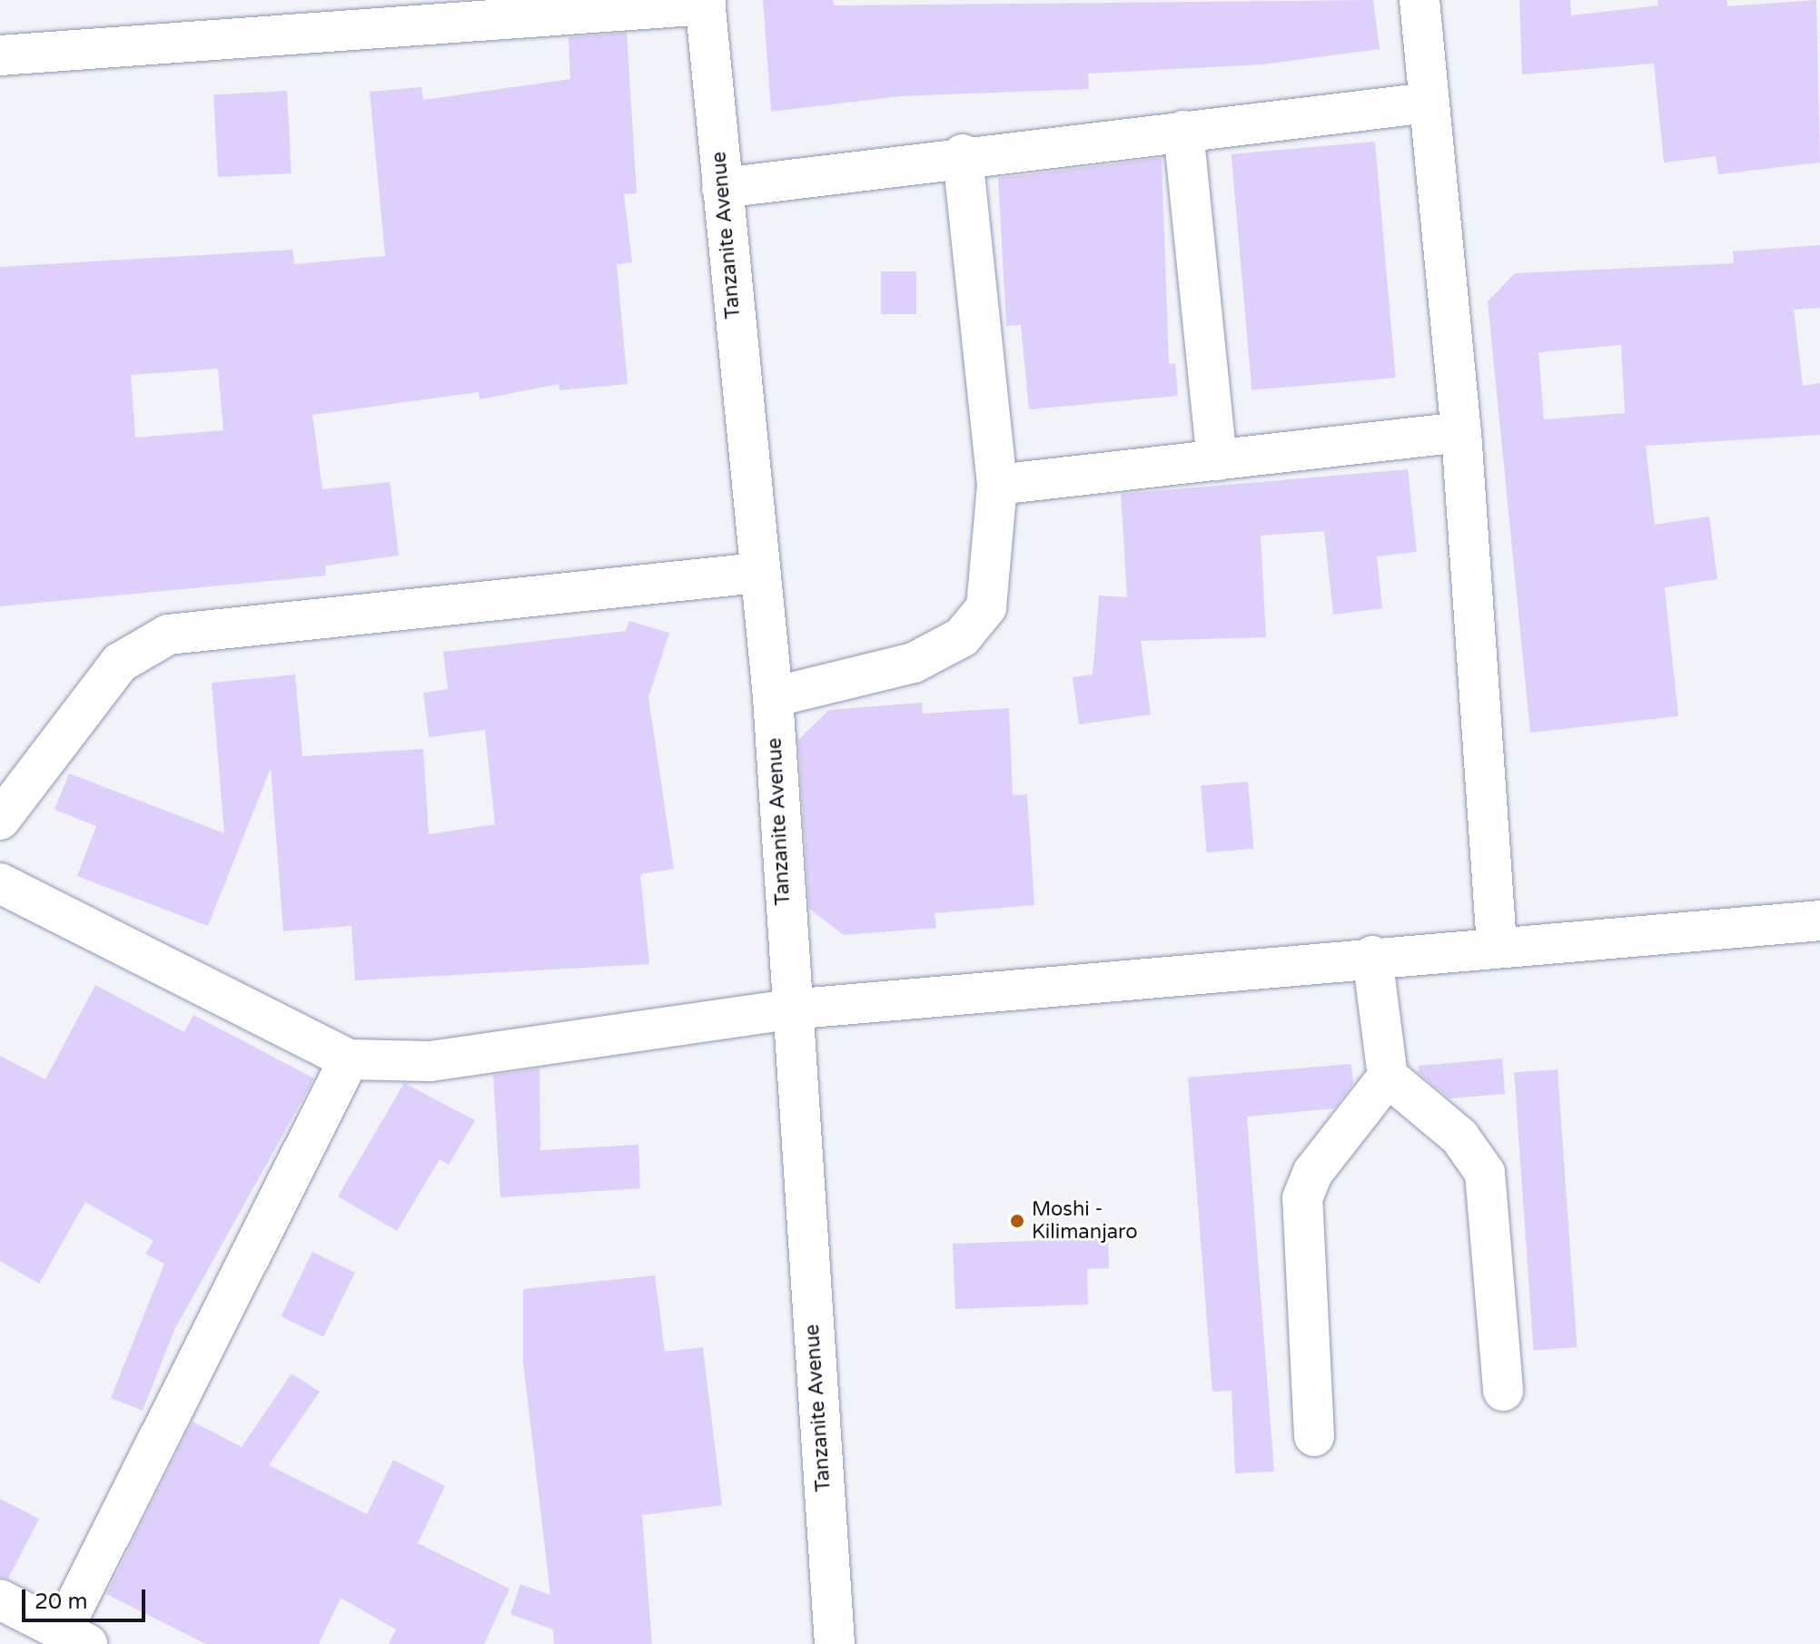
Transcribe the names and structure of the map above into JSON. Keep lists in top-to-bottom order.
{
  "streets": {
    "street": ["Tanzanite Avenue"]
  },
  "places": ["Moshi - Kilimanjaro"],
  "scale_bar": "20 m"
}
